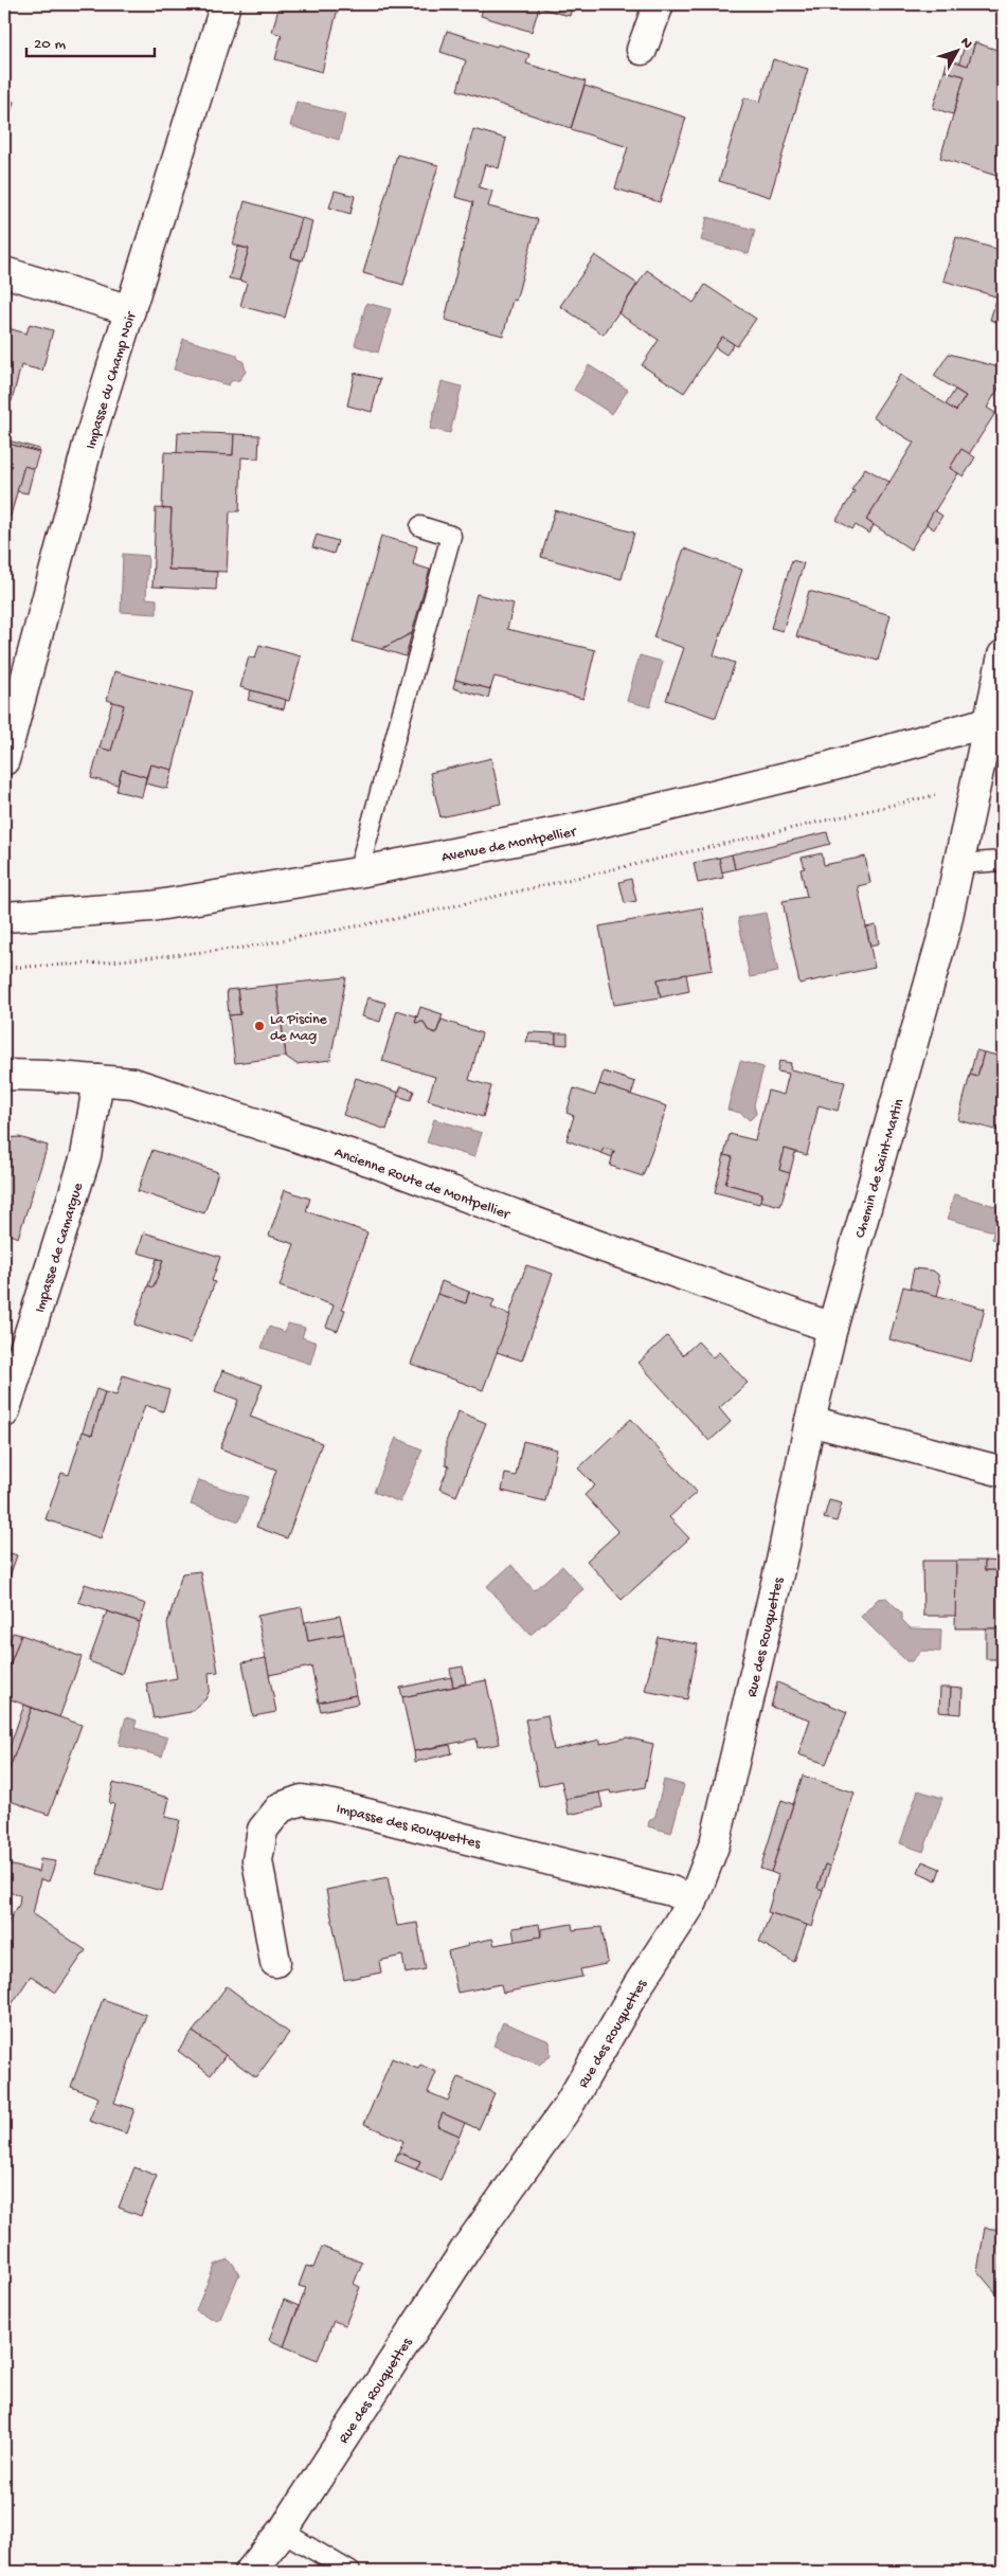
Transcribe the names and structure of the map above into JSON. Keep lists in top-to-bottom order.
{
  "streets": {
    "street": [
      "Impasse du Champ Noir",
      "Avenue de Montpellier",
      "Chemin de Saint-Martin",
      "Ancienne Route de Montpellier",
      "Impasse de Camargue",
      "Rue des Rouquettes",
      "Impasse des Rouquettes"
    ]
  },
  "crossings": [
    ["Avenue de Montpellier", "Chemin de Saint-Martin"],
    ["Chemin de Saint-Martin", "Ancienne Route de Montpellier"],
    ["Chemin de Saint-Martin", "Rue des Rouquettes"],
    ["Ancienne Route de Montpellier", "Impasse de Camargue"],
    ["Rue des Rouquettes", "Impasse des Rouquettes"]
  ],
  "places": ["La Piscine de Mag"],
  "scale_bar": "20 m",
  "north": "top right"
}
